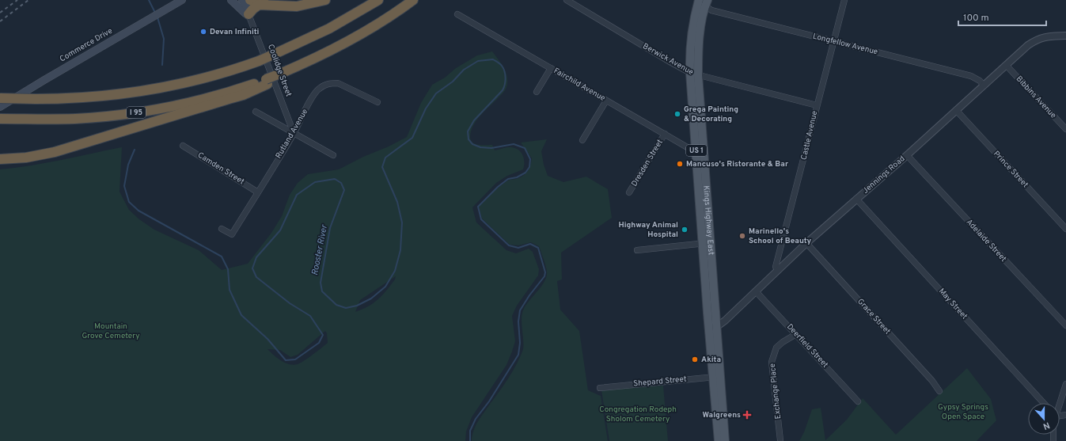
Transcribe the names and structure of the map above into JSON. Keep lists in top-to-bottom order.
{
  "streets": {
    "highway": ["I 95"],
    "main road": [
      "Commerce Drive",
      "Coolidge Street",
      "US 1",
      "Kings Highway East"
    ],
    "street": [
      "Longfellow Avenue",
      "Berwick Avenue",
      "Fairchild Avenue",
      "Bibbins Avenue",
      "Rutland Avenue",
      "Castle Avenue",
      "Dresden Street",
      "Camden Street",
      "Prince Street",
      "Jennings Road",
      "Adelaide Street",
      "May Street",
      "Grace Street",
      "Deerfield Street",
      "Shepard Street",
      "Exchange Place"
    ]
  },
  "crossings": [
    ["Longfellow Avenue", "Castle Avenue"],
    ["Longfellow Avenue", "Jennings Road"],
    ["Longfellow Avenue", "Kings Highway East"],
    ["Berwick Avenue", "Castle Avenue"],
    ["Berwick Avenue", "Kings Highway East"],
    ["Coolidge Street", "Rutland Avenue"],
    ["Fairchild Avenue", "Dresden Street"],
    ["Fairchild Avenue", "Kings Highway East"],
    ["Bibbins Avenue", "Jennings Road"],
    ["Rutland Avenue", "Camden Street"],
    ["Castle Avenue", "Jennings Road"],
    ["Prince Street", "Jennings Road"],
    ["Jennings Road", "Kings Highway East"],
    ["Jennings Road", "Adelaide Street"],
    ["Jennings Road", "May Street"],
    ["Jennings Road", "Grace Street"],
    ["Jennings Road", "Deerfield Street"],
    ["Kings Highway East", "Shepard Street"],
    ["Deerfield Street", "Exchange Place"]
  ],
  "water": ["Rooster River"],
  "parks": ["Mountain Grove Cemetery", "Gypsy Springs Open Space", "Congregation Rodeph Sholom Cemetery"],
  "places": {
    "other": [
      "Devan Infiniti",
      "Grega Painting & Decorating",
      "Mancuso's Ristorante & Bar",
      "Highway Animal Hospital",
      "Marinello's School of Beauty",
      "Akita"
    ],
    "health": ["Walgreens"]
  },
  "scale_bar": "100 m",
  "north": "bottom"
}
